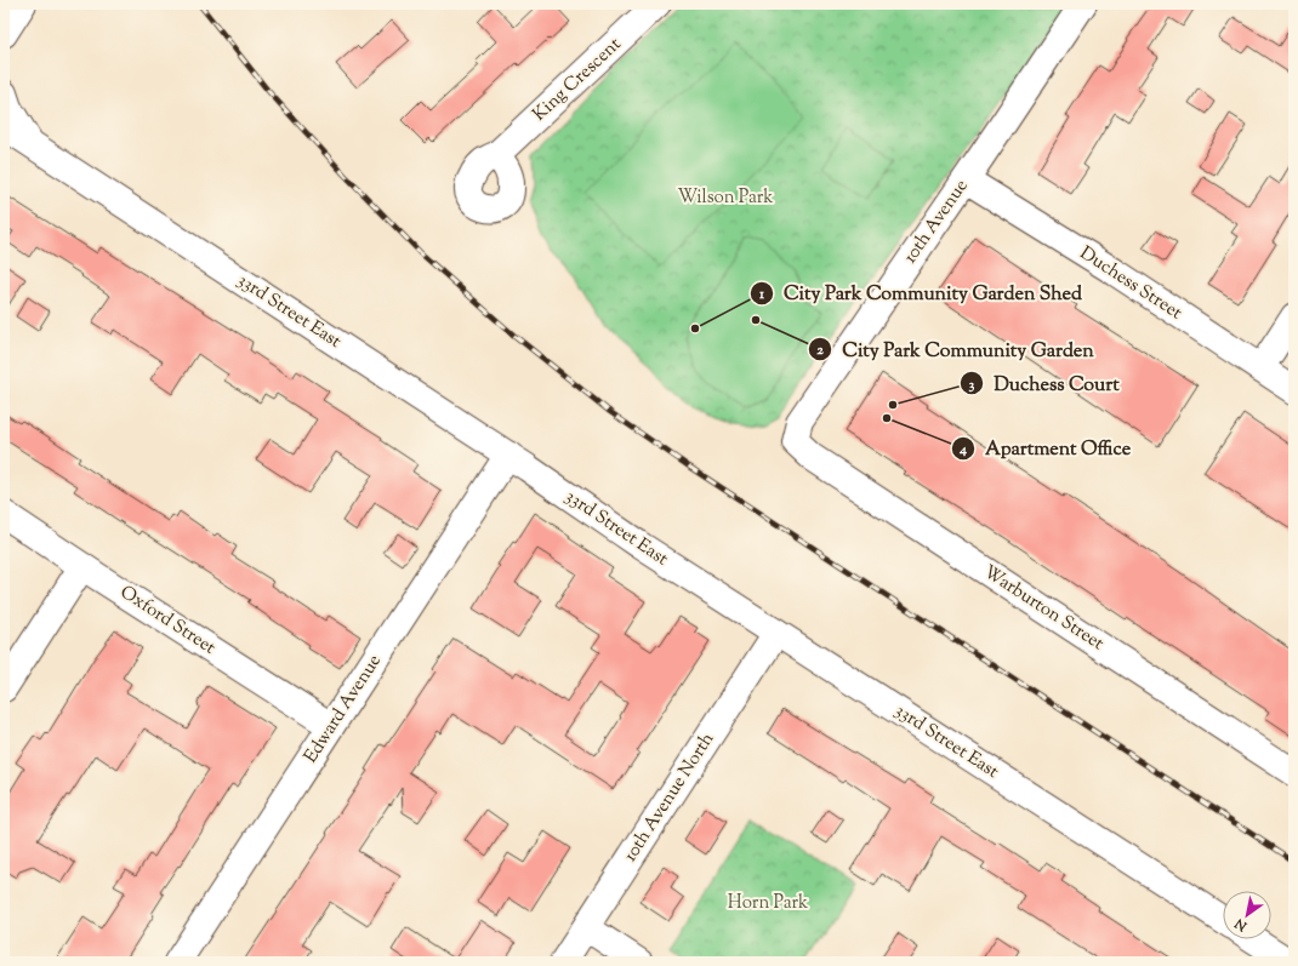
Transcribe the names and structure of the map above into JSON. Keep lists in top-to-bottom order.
{
  "streets": {
    "street": [
      "King Crescent",
      "10th Avenue",
      "Duchess Street",
      "33rd Street East",
      "Warburton Street",
      "Oxford Street",
      "Edward Avenue",
      "10th Avenue North"
    ]
  },
  "crossings": [
    ["10th Avenue", "Duchess Street"],
    ["10th Avenue", "Warburton Street"],
    ["33rd Street East", "Edward Avenue"],
    ["33rd Street East", "10th Avenue North"],
    ["Oxford Street", "Edward Avenue"]
  ],
  "parks": ["Wilson Park", "Horn Park"],
  "places": [
    "City Park Community Garden",
    "City Park Community Garden Shed",
    "Duchess Court",
    "Apartment Office"
  ],
  "north": "bottom left"
}
